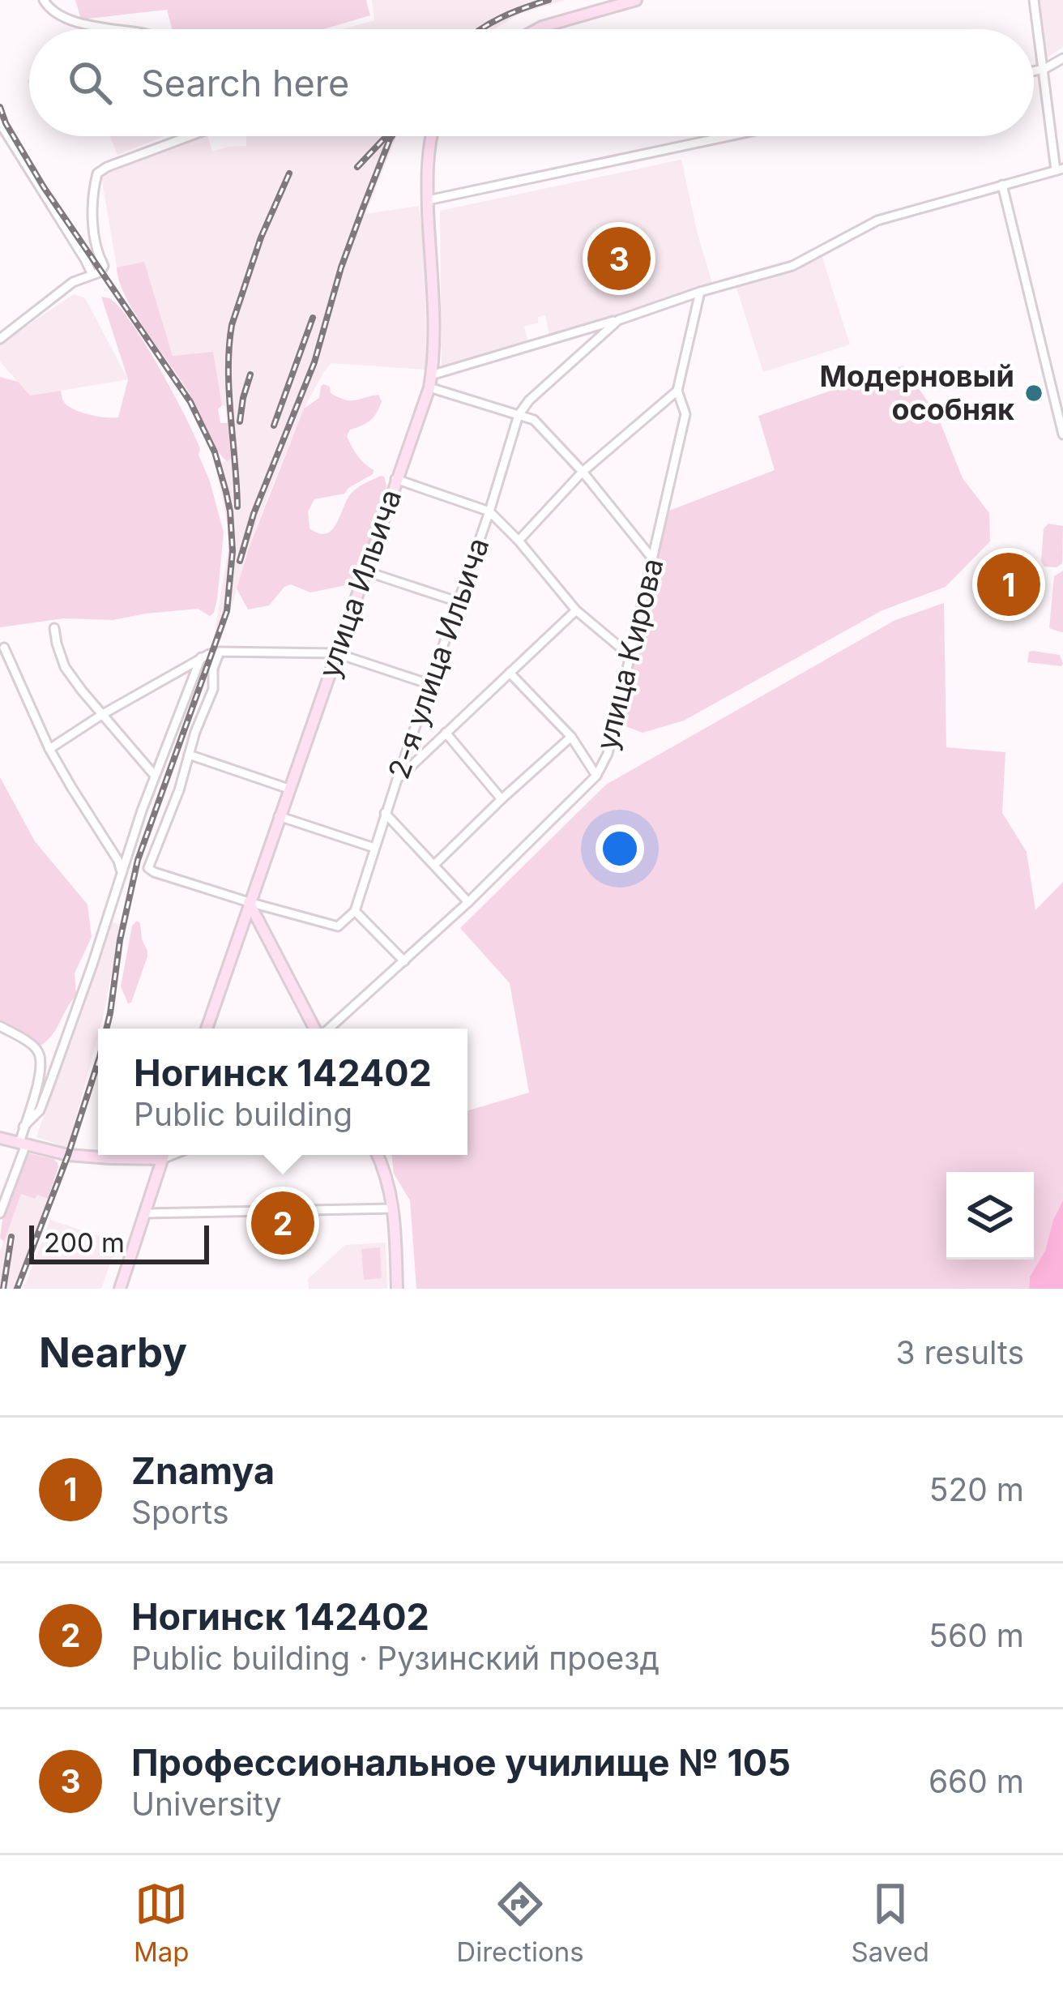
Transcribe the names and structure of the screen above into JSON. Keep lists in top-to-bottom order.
{
  "streets": {
    "main road": ["улица Ильича"],
    "street": ["улица Кирова", "2-я улица Ильича"]
  },
  "crossings": [
    ["улица Кирова", "2-я улица Ильича"]
  ],
  "places": ["Модерновый особняк"],
  "scale_bar": "200 m",
  "page": {
    "search": "Search here",
    "pins": ["3", "1", "2"],
    "popup": ["Ногинск 142402", "Public building"],
    "scale": "200 m",
    "heading": ["Nearby", "3 results"],
    "list": [
      {
        "mark": "1",
        "name": "Znamya",
        "note": "Sports",
        "value": "520 m"
      },
      {
        "mark": "2",
        "name": "Ногинск 142402",
        "note": "Public building · Рузинский проезд",
        "value": "560 m"
      },
      {
        "mark": "3",
        "name": "Профессиональное училище № 105",
        "note": "University",
        "value": "660 m"
      }
    ],
    "nav": ["Map", "Directions", "Saved"]
  }
}
